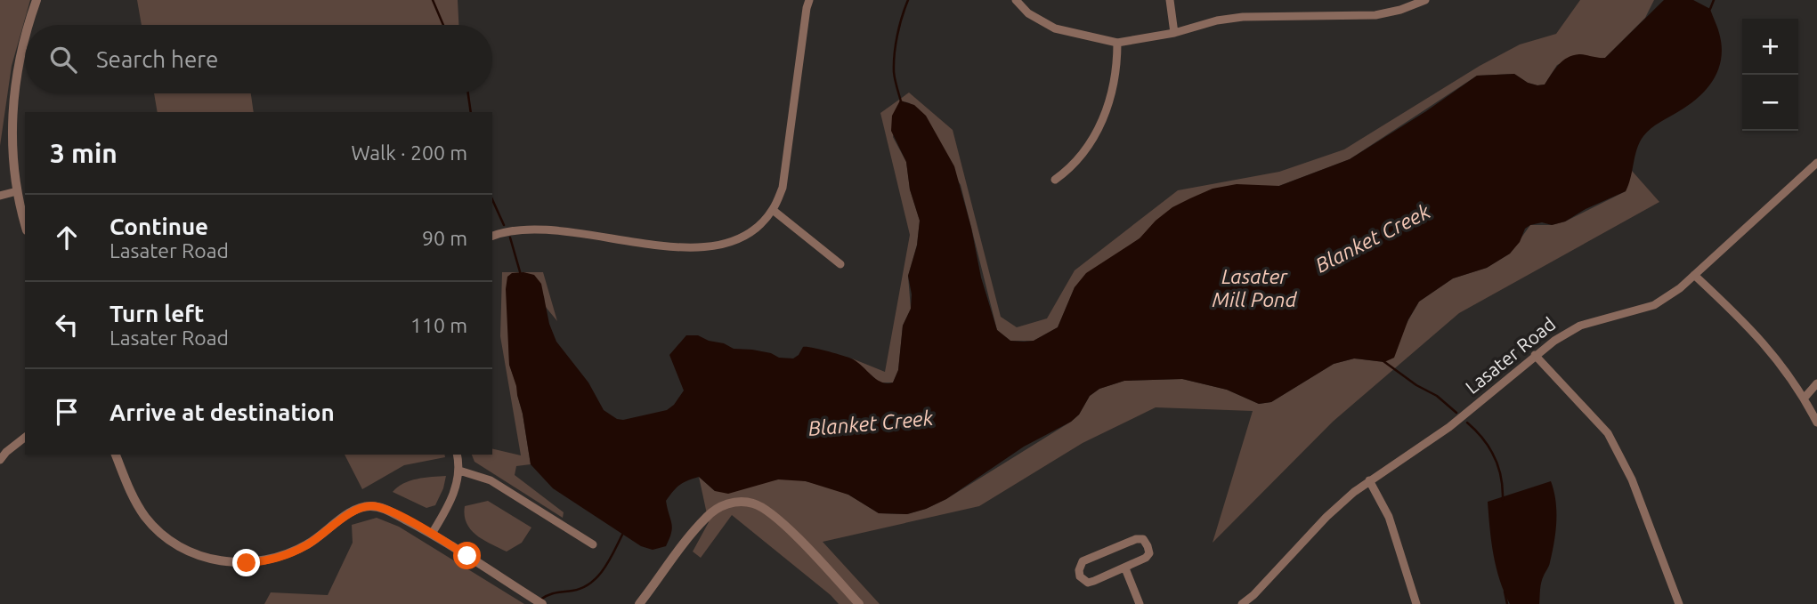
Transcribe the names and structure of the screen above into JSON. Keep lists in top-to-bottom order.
{
  "streets": {
    "street": ["Lasater Road"]
  },
  "water": ["Blanket Creek", "Lasater Mill Pond"],
  "page": {
    "map_buttons": ["+", "−"],
    "search": "Search here",
    "heading": ["3 min", "Walk · 200 m"],
    "list": [
      ["Continue", "Lasater Road", "90 m"],
      ["Turn left", "Lasater Road", "110 m"],
      "Arrive at destination"
    ]
  }
}
